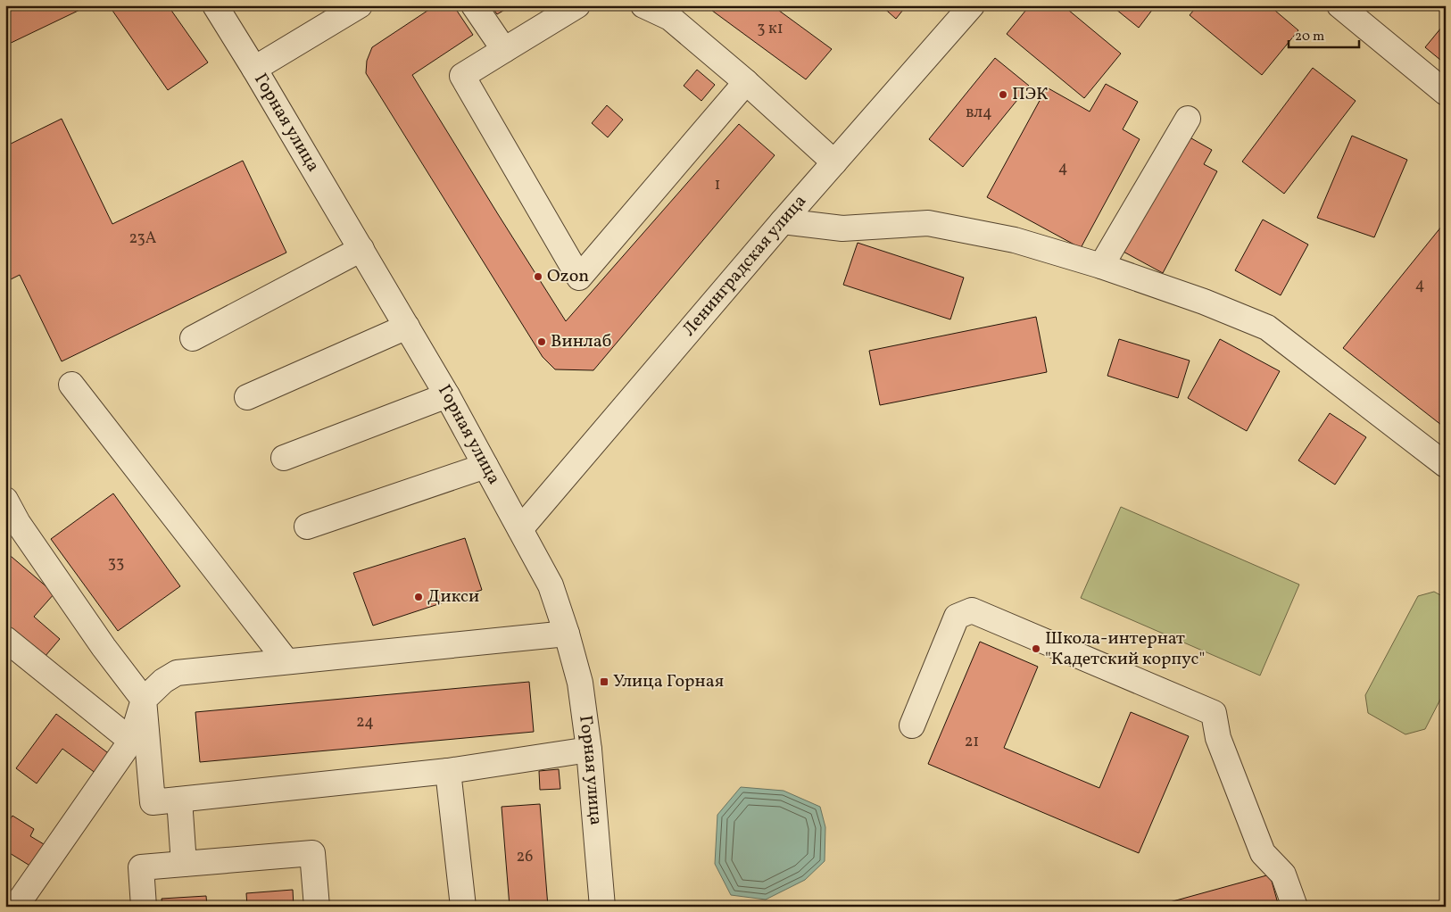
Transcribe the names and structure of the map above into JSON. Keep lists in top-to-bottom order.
{
  "streets": {
    "street": ["Горная улица", "Ленинградская улица"]
  },
  "crossings": [
    ["Горная улица", "Ленинградская улица"]
  ],
  "places": {
    "other": [
      "ПЭК",
      "Ozon",
      "Винлаб",
      "Дикси",
      "Школа-интернат \"Кадетский корпус\""
    ],
    "transit": ["Улица Горная"]
  },
  "house_numbers": [
    "3 к1",
    "вл4",
    "4",
    "1",
    "23А",
    "4",
    "33",
    "24",
    "21",
    "26"
  ],
  "scale_bar": "20 m"
}
